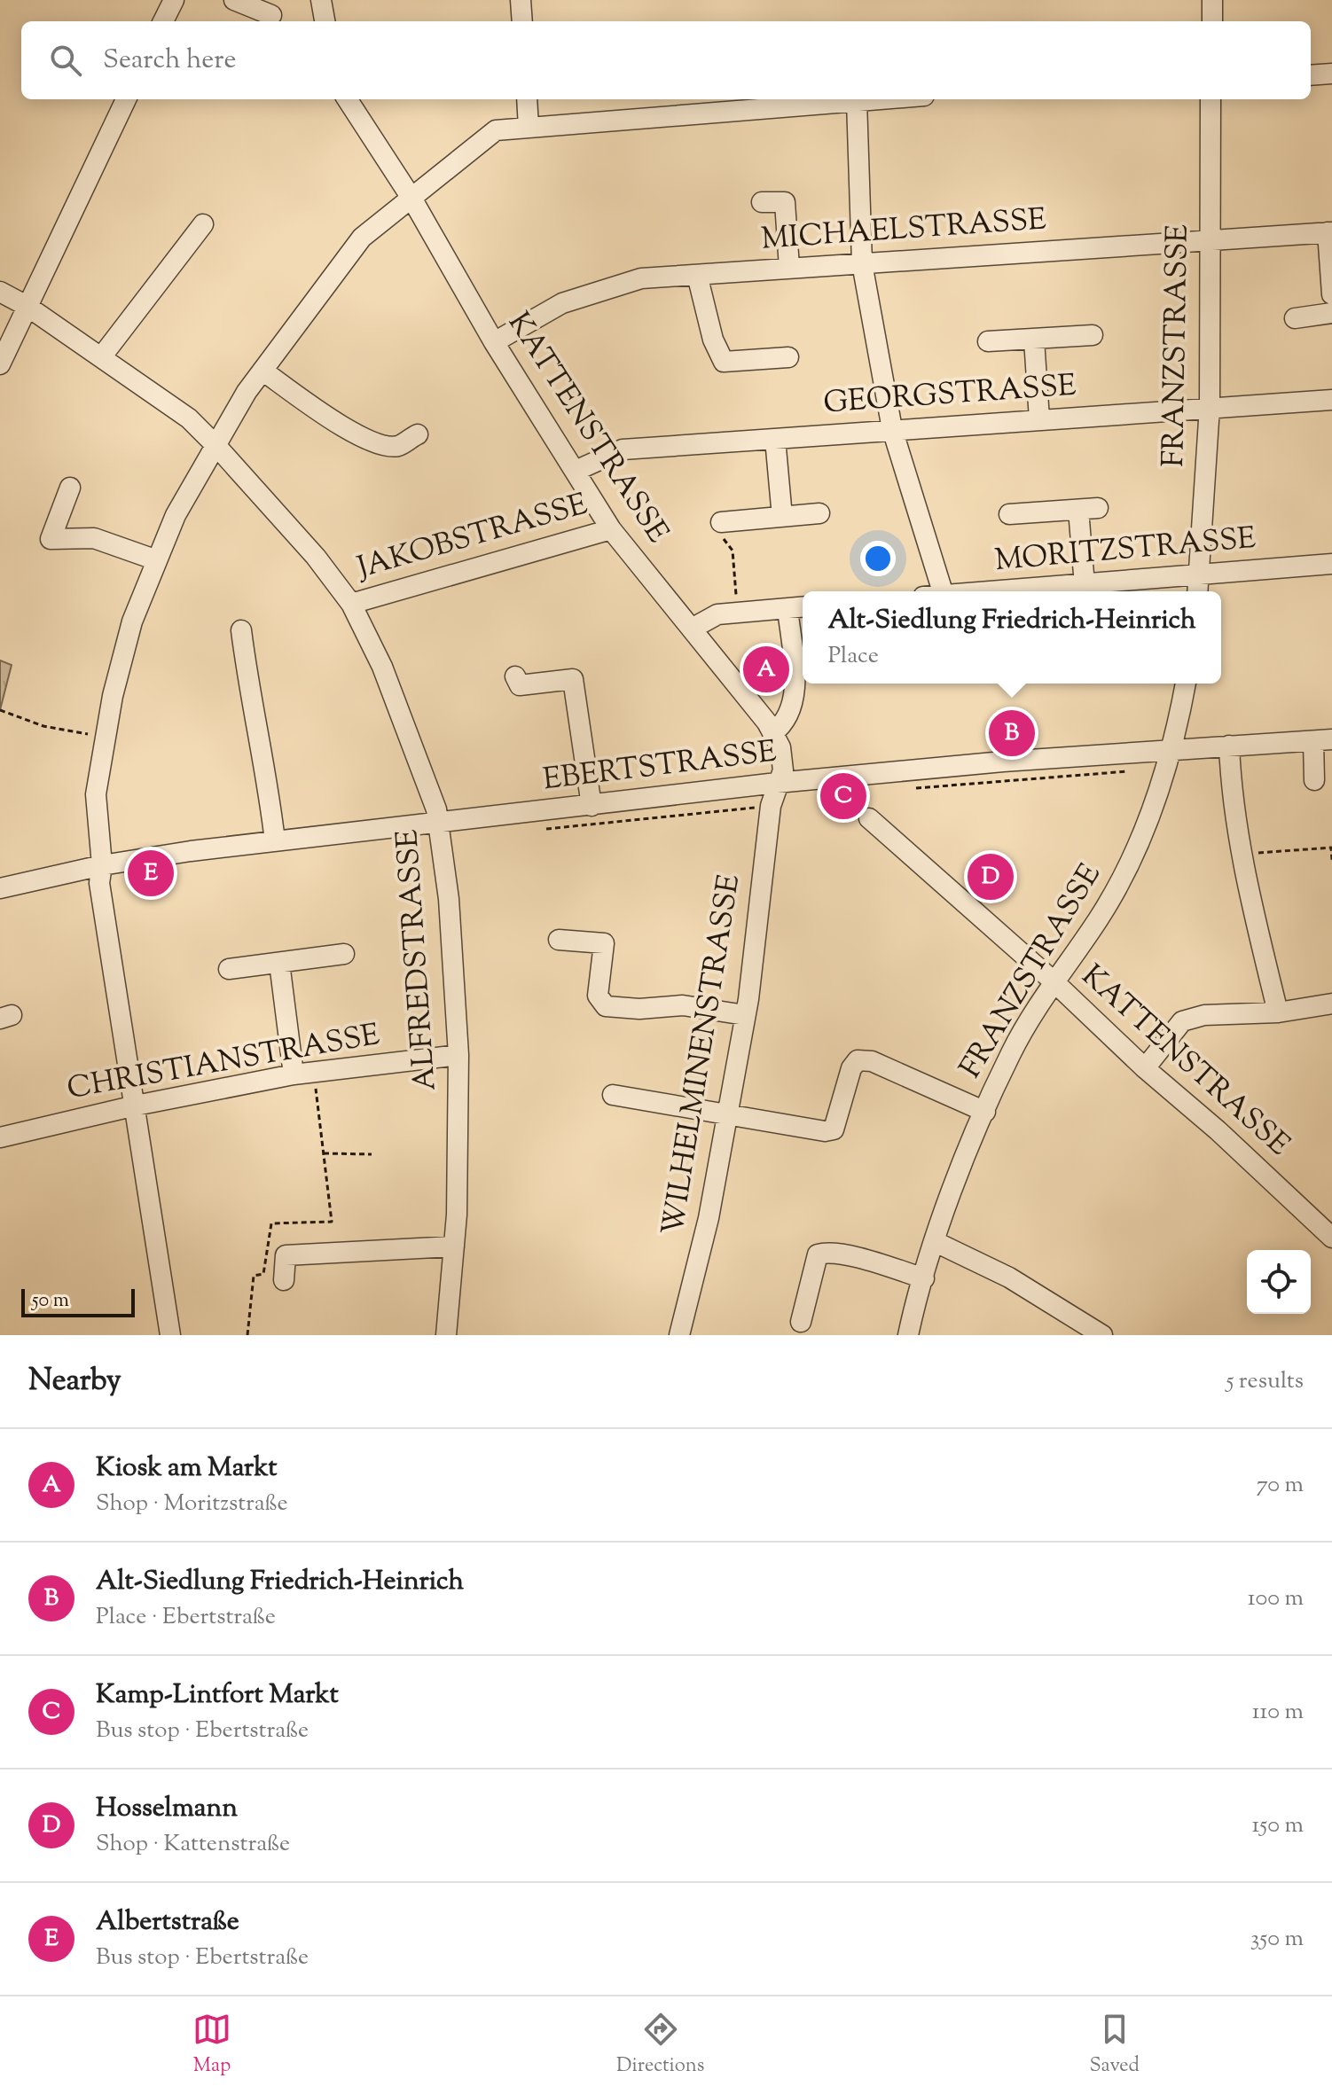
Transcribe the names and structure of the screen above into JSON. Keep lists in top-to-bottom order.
{
  "streets": {
    "street": [
      "MICHAELSTRASSE",
      "FRANZSTRASSE",
      "GEORGSTRASSE",
      "KATTENSTRASSE",
      "JAKOBSTRASSE",
      "MORITZSTRASSE",
      "EBERTSTRASSE",
      "ALFREDSTRASSE",
      "WILHELMINENSTRASSE",
      "CHRISTIANSTRASSE"
    ]
  },
  "crossings": [
    ["MICHAELSTRASSE", "FRANZSTRASSE"],
    ["MICHAELSTRASSE", "KATTENSTRASSE"],
    ["FRANZSTRASSE", "GEORGSTRASSE"],
    ["FRANZSTRASSE", "KATTENSTRASSE"],
    ["FRANZSTRASSE", "MORITZSTRASSE"],
    ["FRANZSTRASSE", "EBERTSTRASSE"],
    ["GEORGSTRASSE", "KATTENSTRASSE"],
    ["KATTENSTRASSE", "JAKOBSTRASSE"],
    ["KATTENSTRASSE", "EBERTSTRASSE"],
    ["KATTENSTRASSE", "WILHELMINENSTRASSE"],
    ["JAKOBSTRASSE", "ALFREDSTRASSE"],
    ["EBERTSTRASSE", "ALFREDSTRASSE"],
    ["EBERTSTRASSE", "WILHELMINENSTRASSE"],
    ["ALFREDSTRASSE", "CHRISTIANSTRASSE"]
  ],
  "scale_bar": "50 m",
  "page": {
    "search": "Search here",
    "popup": ["Alt-Siedlung Friedrich-Heinrich", "Place"],
    "pins": [
      "A",
      "B",
      "C",
      "E",
      "D"
    ],
    "scale": "50 m",
    "heading": ["Nearby", "5 results"],
    "list": [
      {
        "mark": "A",
        "name": "Kiosk am Markt",
        "note": "Shop · Moritzstraße",
        "value": "70 m"
      },
      {
        "mark": "B",
        "name": "Alt-Siedlung Friedrich-Heinrich",
        "note": "Place · Ebertstraße",
        "value": "100 m"
      },
      {
        "mark": "C",
        "name": "Kamp-Lintfort Markt",
        "note": "Bus stop · Ebertstraße",
        "value": "110 m"
      },
      {
        "mark": "D",
        "name": "Hosselmann",
        "note": "Shop · Kattenstraße",
        "value": "150 m"
      },
      {
        "mark": "E",
        "name": "Albertstraße",
        "note": "Bus stop · Ebertstraße",
        "value": "350 m"
      }
    ],
    "nav": ["Map", "Directions", "Saved"]
  }
}
